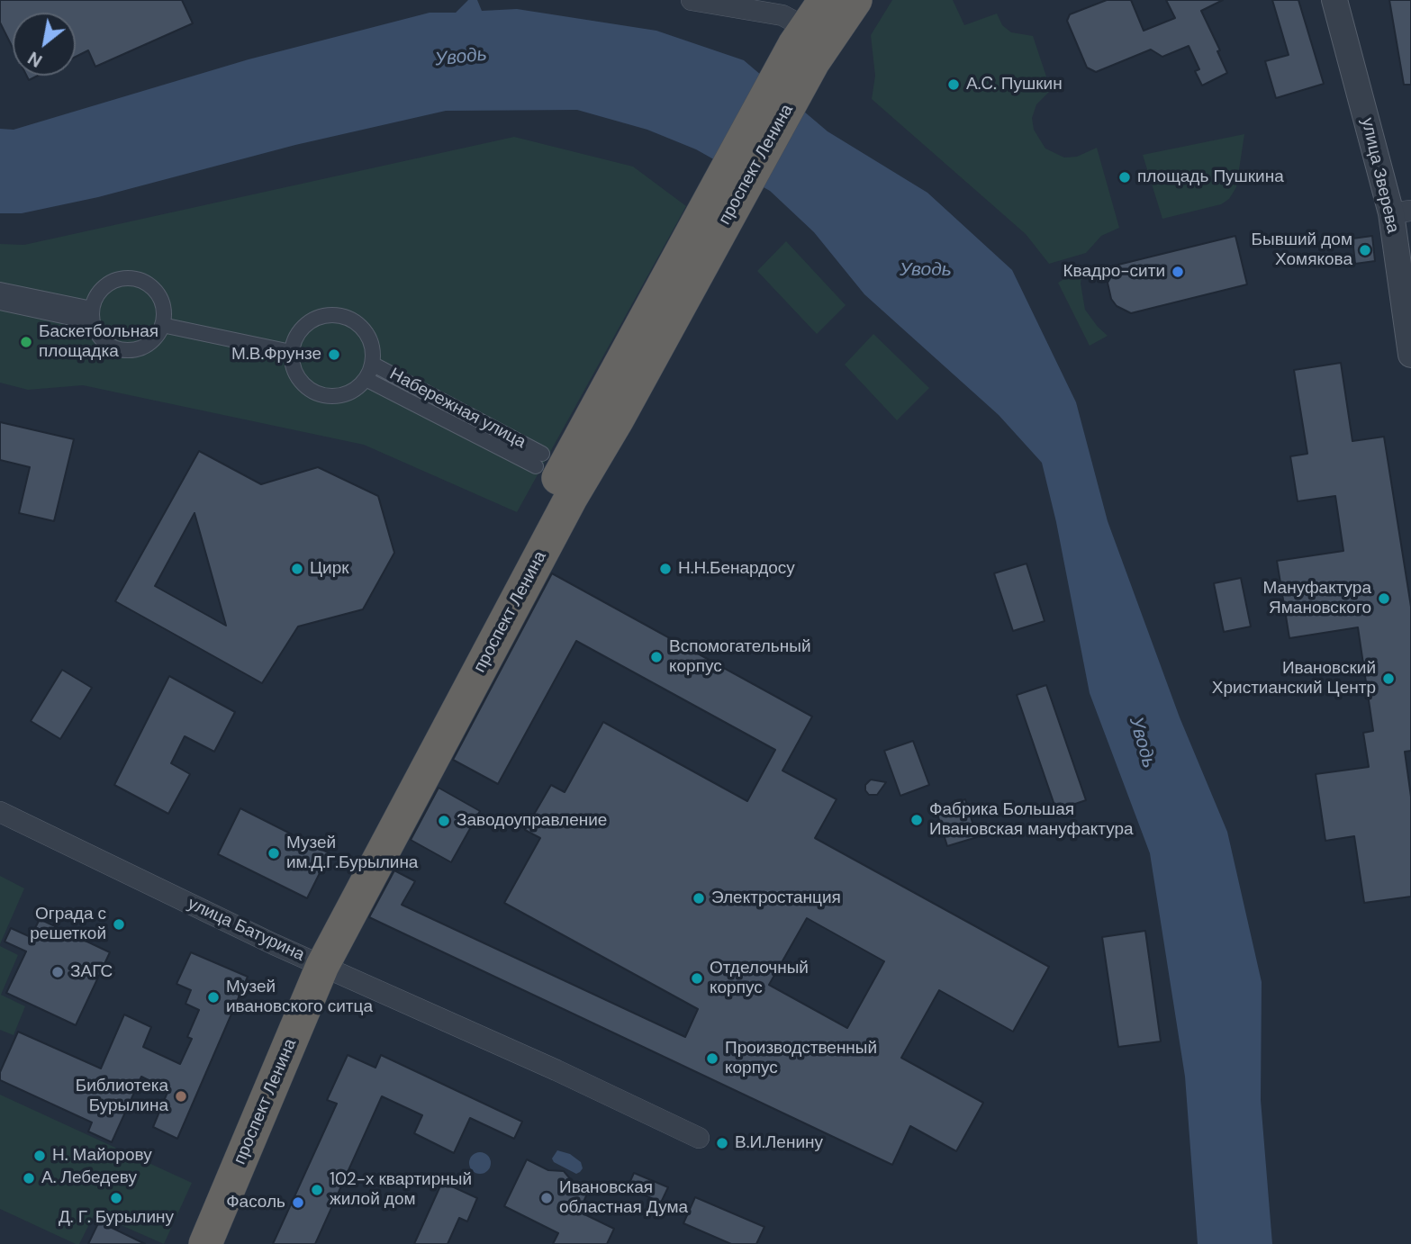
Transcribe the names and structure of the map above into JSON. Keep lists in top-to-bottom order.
{
  "streets": {
    "highway": ["проспект Ленина"],
    "street": ["улица Зверева", "Набережная улица", "улица Батурина"]
  },
  "crossings": [
    ["проспект Ленина", "улица Батурина"]
  ],
  "water": ["Уводь"],
  "places": [
    "А.C. Пушкин",
    "площадь Пушкина",
    "Бывший дом Хомякова",
    "Квадро-сити",
    "Баскетбольная площадка",
    "М.В.Фрунзе",
    "Цирк",
    "Н.Н.Бенардосу",
    "Мануфактура Ямановского",
    "Вспомогательный корпус",
    "Ивановский Христианский Центр",
    "Фабрика Большая Ивановская мануфактура",
    "Заводоуправление",
    "Музей им.Д.Г.Бурылина",
    "Электростанция",
    "Ограда с решеткой",
    "ЗАГС",
    "Отделочный корпус",
    "Музей ивановского ситца",
    "Производственный корпус",
    "Библиотека Бурылина",
    "В.И.Ленину",
    "Н. Майорову",
    "А. Лебедеву",
    "102-х квартирный жилой дом",
    "Д. Г. Бурылину",
    "Ивановская областная Дума",
    "Фасоль"
  ],
  "north": "bottom left"
}
